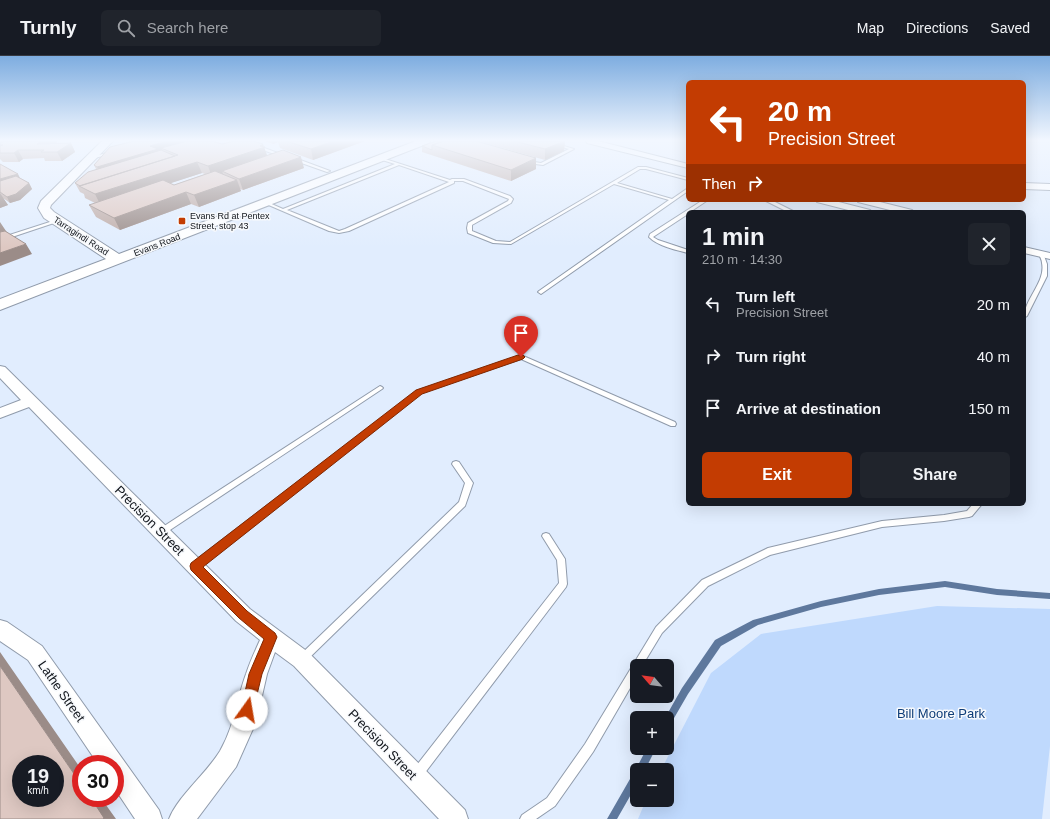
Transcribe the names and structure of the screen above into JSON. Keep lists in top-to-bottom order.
{
  "streets": {
    "main road": ["Tarragindi Road", "Evans Road"],
    "street": ["Precision Street", "Lathe Street"]
  },
  "crossings": [
    ["Tarragindi Road", "Evans Road"]
  ],
  "parks": ["Bill Moore Park"],
  "places": {
    "transit": ["Evans Rd at Pentex Street, stop 43"]
  },
  "north": "top left",
  "page": {
    "header": "Turnly",
    "search": "Search here",
    "nav": ["Map", "Directions", "Saved"],
    "turn": ["20 m", "Precision Street"],
    "then": "Then",
    "heading": ["1 min", "210 m · 14:30"],
    "list": [
      {
        "name": "Turn left",
        "note": "Precision Street",
        "value": "20 m"
      },
      {
        "name": "Turn right",
        "value": "40 m"
      },
      {
        "name": "Arrive at destination",
        "value": "150 m"
      }
    ],
    "buttons": ["Exit", "Share"],
    "map_buttons": ["+", "−"],
    "speed": "19 km/h",
    "limit": "30"
  }
}
